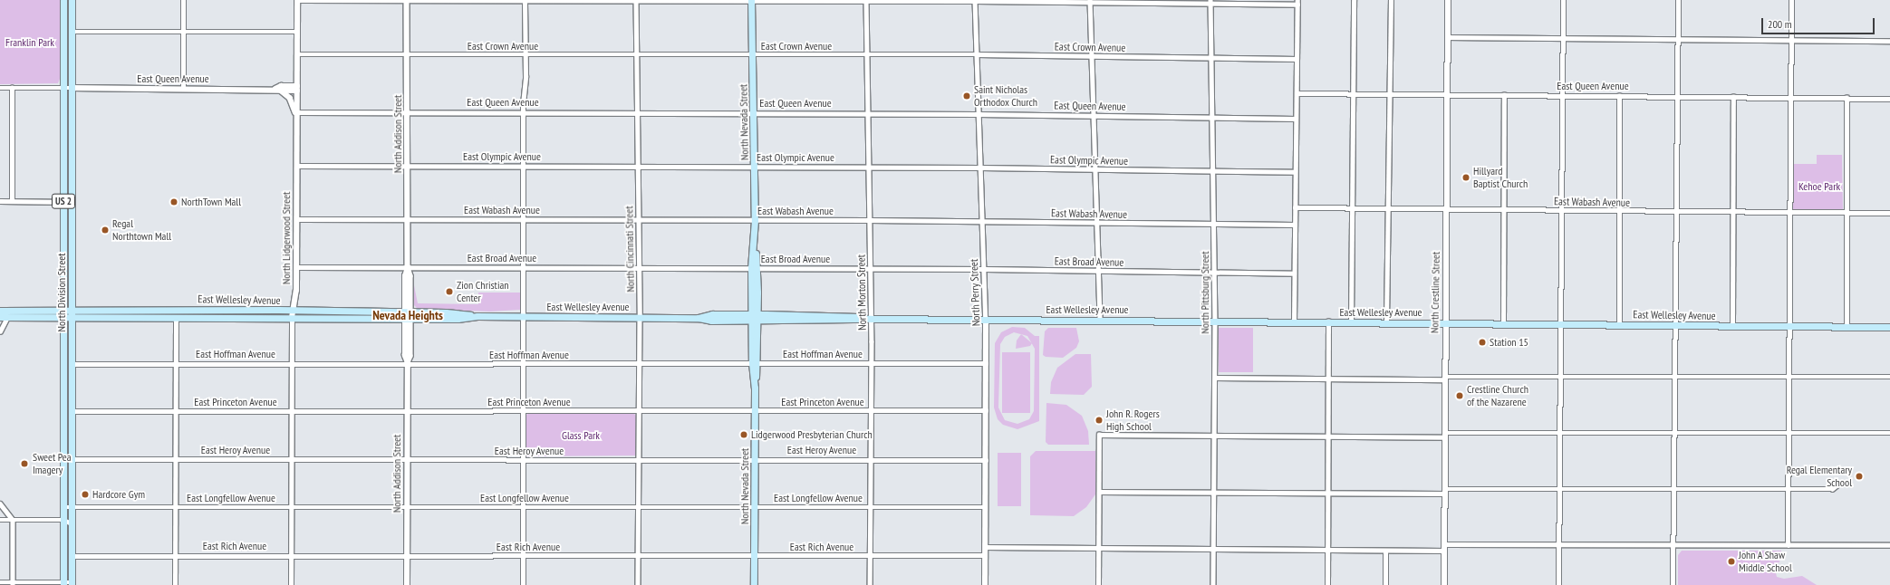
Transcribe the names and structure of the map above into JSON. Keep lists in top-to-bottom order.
{
  "streets": {
    "main road": [
      "North Nevada Street",
      "US 2",
      "North Division Street",
      "North Crestline Street",
      "East Wellesley Avenue"
    ],
    "street": [
      "East Crown Avenue",
      "East Queen Avenue",
      "North Addison Street",
      "East Olympic Avenue",
      "East Wabash Avenue",
      "North Lidgerwood Street",
      "North Cincinnati Street",
      "East Broad Avenue",
      "North Morton Street",
      "North Perry Street",
      "North Pittsburg Street",
      "East Hoffman Avenue",
      "East Princeton Avenue",
      "East Heroy Avenue",
      "East Longfellow Avenue",
      "East Rich Avenue"
    ]
  },
  "crossings": [
    ["East Crown Avenue", "North Nevada Street"],
    ["East Crown Avenue", "North Addison Street"],
    ["East Crown Avenue", "North Lidgerwood Street"],
    ["East Crown Avenue", "North Cincinnati Street"],
    ["East Crown Avenue", "North Morton Street"],
    ["East Crown Avenue", "North Perry Street"],
    ["East Crown Avenue", "North Pittsburg Street"],
    ["East Queen Avenue", "North Nevada Street"],
    ["East Queen Avenue", "North Addison Street"],
    ["East Queen Avenue", "North Lidgerwood Street"],
    ["East Queen Avenue", "North Cincinnati Street"],
    ["East Queen Avenue", "North Division Street"],
    ["East Queen Avenue", "North Morton Street"],
    ["East Queen Avenue", "North Perry Street"],
    ["East Queen Avenue", "North Pittsburg Street"],
    ["East Queen Avenue", "North Crestline Street"],
    ["North Nevada Street", "East Olympic Avenue"],
    ["North Nevada Street", "East Wabash Avenue"],
    ["North Nevada Street", "East Broad Avenue"],
    ["North Nevada Street", "East Wellesley Avenue"],
    ["North Nevada Street", "East Hoffman Avenue"],
    ["North Nevada Street", "East Princeton Avenue"],
    ["North Nevada Street", "East Heroy Avenue"],
    ["North Nevada Street", "East Longfellow Avenue"],
    ["North Nevada Street", "East Rich Avenue"],
    ["North Addison Street", "East Olympic Avenue"],
    ["North Addison Street", "East Wabash Avenue"],
    ["North Addison Street", "East Broad Avenue"],
    ["North Addison Street", "East Wellesley Avenue"],
    ["North Addison Street", "East Hoffman Avenue"],
    ["North Addison Street", "East Princeton Avenue"],
    ["North Addison Street", "East Heroy Avenue"],
    ["North Addison Street", "East Longfellow Avenue"],
    ["North Addison Street", "East Rich Avenue"],
    ["East Olympic Avenue", "North Lidgerwood Street"],
    ["East Olympic Avenue", "North Cincinnati Street"],
    ["East Olympic Avenue", "North Morton Street"],
    ["East Olympic Avenue", "North Perry Street"],
    ["East Olympic Avenue", "North Pittsburg Street"],
    ["East Wabash Avenue", "North Lidgerwood Street"],
    ["East Wabash Avenue", "North Cincinnati Street"],
    ["East Wabash Avenue", "North Morton Street"],
    ["East Wabash Avenue", "North Perry Street"],
    ["East Wabash Avenue", "North Pittsburg Street"],
    ["East Wabash Avenue", "North Crestline Street"],
    ["North Lidgerwood Street", "East Broad Avenue"],
    ["North Lidgerwood Street", "East Wellesley Avenue"],
    ["North Lidgerwood Street", "East Hoffman Avenue"],
    ["North Lidgerwood Street", "East Princeton Avenue"],
    ["North Lidgerwood Street", "East Heroy Avenue"],
    ["North Lidgerwood Street", "East Longfellow Avenue"],
    ["North Lidgerwood Street", "East Rich Avenue"],
    ["North Cincinnati Street", "East Broad Avenue"],
    ["North Cincinnati Street", "East Wellesley Avenue"],
    ["North Cincinnati Street", "East Hoffman Avenue"],
    ["North Cincinnati Street", "East Princeton Avenue"],
    ["North Cincinnati Street", "East Heroy Avenue"],
    ["North Cincinnati Street", "East Longfellow Avenue"],
    ["North Cincinnati Street", "East Rich Avenue"],
    ["East Broad Avenue", "North Morton Street"],
    ["East Broad Avenue", "North Perry Street"],
    ["East Broad Avenue", "North Pittsburg Street"],
    ["North Division Street", "East Wellesley Avenue"],
    ["North Division Street", "East Hoffman Avenue"],
    ["North Division Street", "East Princeton Avenue"],
    ["North Division Street", "East Heroy Avenue"],
    ["North Division Street", "East Longfellow Avenue"],
    ["North Division Street", "East Rich Avenue"],
    ["North Morton Street", "East Wellesley Avenue"],
    ["North Morton Street", "East Hoffman Avenue"],
    ["North Morton Street", "East Princeton Avenue"],
    ["North Morton Street", "East Heroy Avenue"],
    ["North Morton Street", "East Longfellow Avenue"],
    ["North Morton Street", "East Rich Avenue"],
    ["North Perry Street", "East Wellesley Avenue"],
    ["North Perry Street", "East Hoffman Avenue"],
    ["North Perry Street", "East Princeton Avenue"],
    ["North Perry Street", "East Heroy Avenue"],
    ["North Perry Street", "East Longfellow Avenue"],
    ["North Perry Street", "East Rich Avenue"],
    ["North Pittsburg Street", "East Wellesley Avenue"],
    ["North Crestline Street", "East Wellesley Avenue"]
  ],
  "districts": ["Nevada Heights"],
  "parks": ["Franklin Park", "Kehoe Park", "Glass Park"],
  "places": [
    "Saint Nicholas Orthodox Church",
    "Hillyard Baptist Church",
    "NorthTown Mall",
    "Regal Northtown Mall",
    "Zion Christian Center",
    "Station 15",
    "Crestline Church of the Nazarene",
    "John R. Rogers High School",
    "Lidgerwood Presbyterian Church",
    "Sweet Pea Imagery",
    "Regal Elementary School",
    "Hardcore Gym",
    "John A Shaw Middle School"
  ],
  "scale_bar": "200 m"
}
